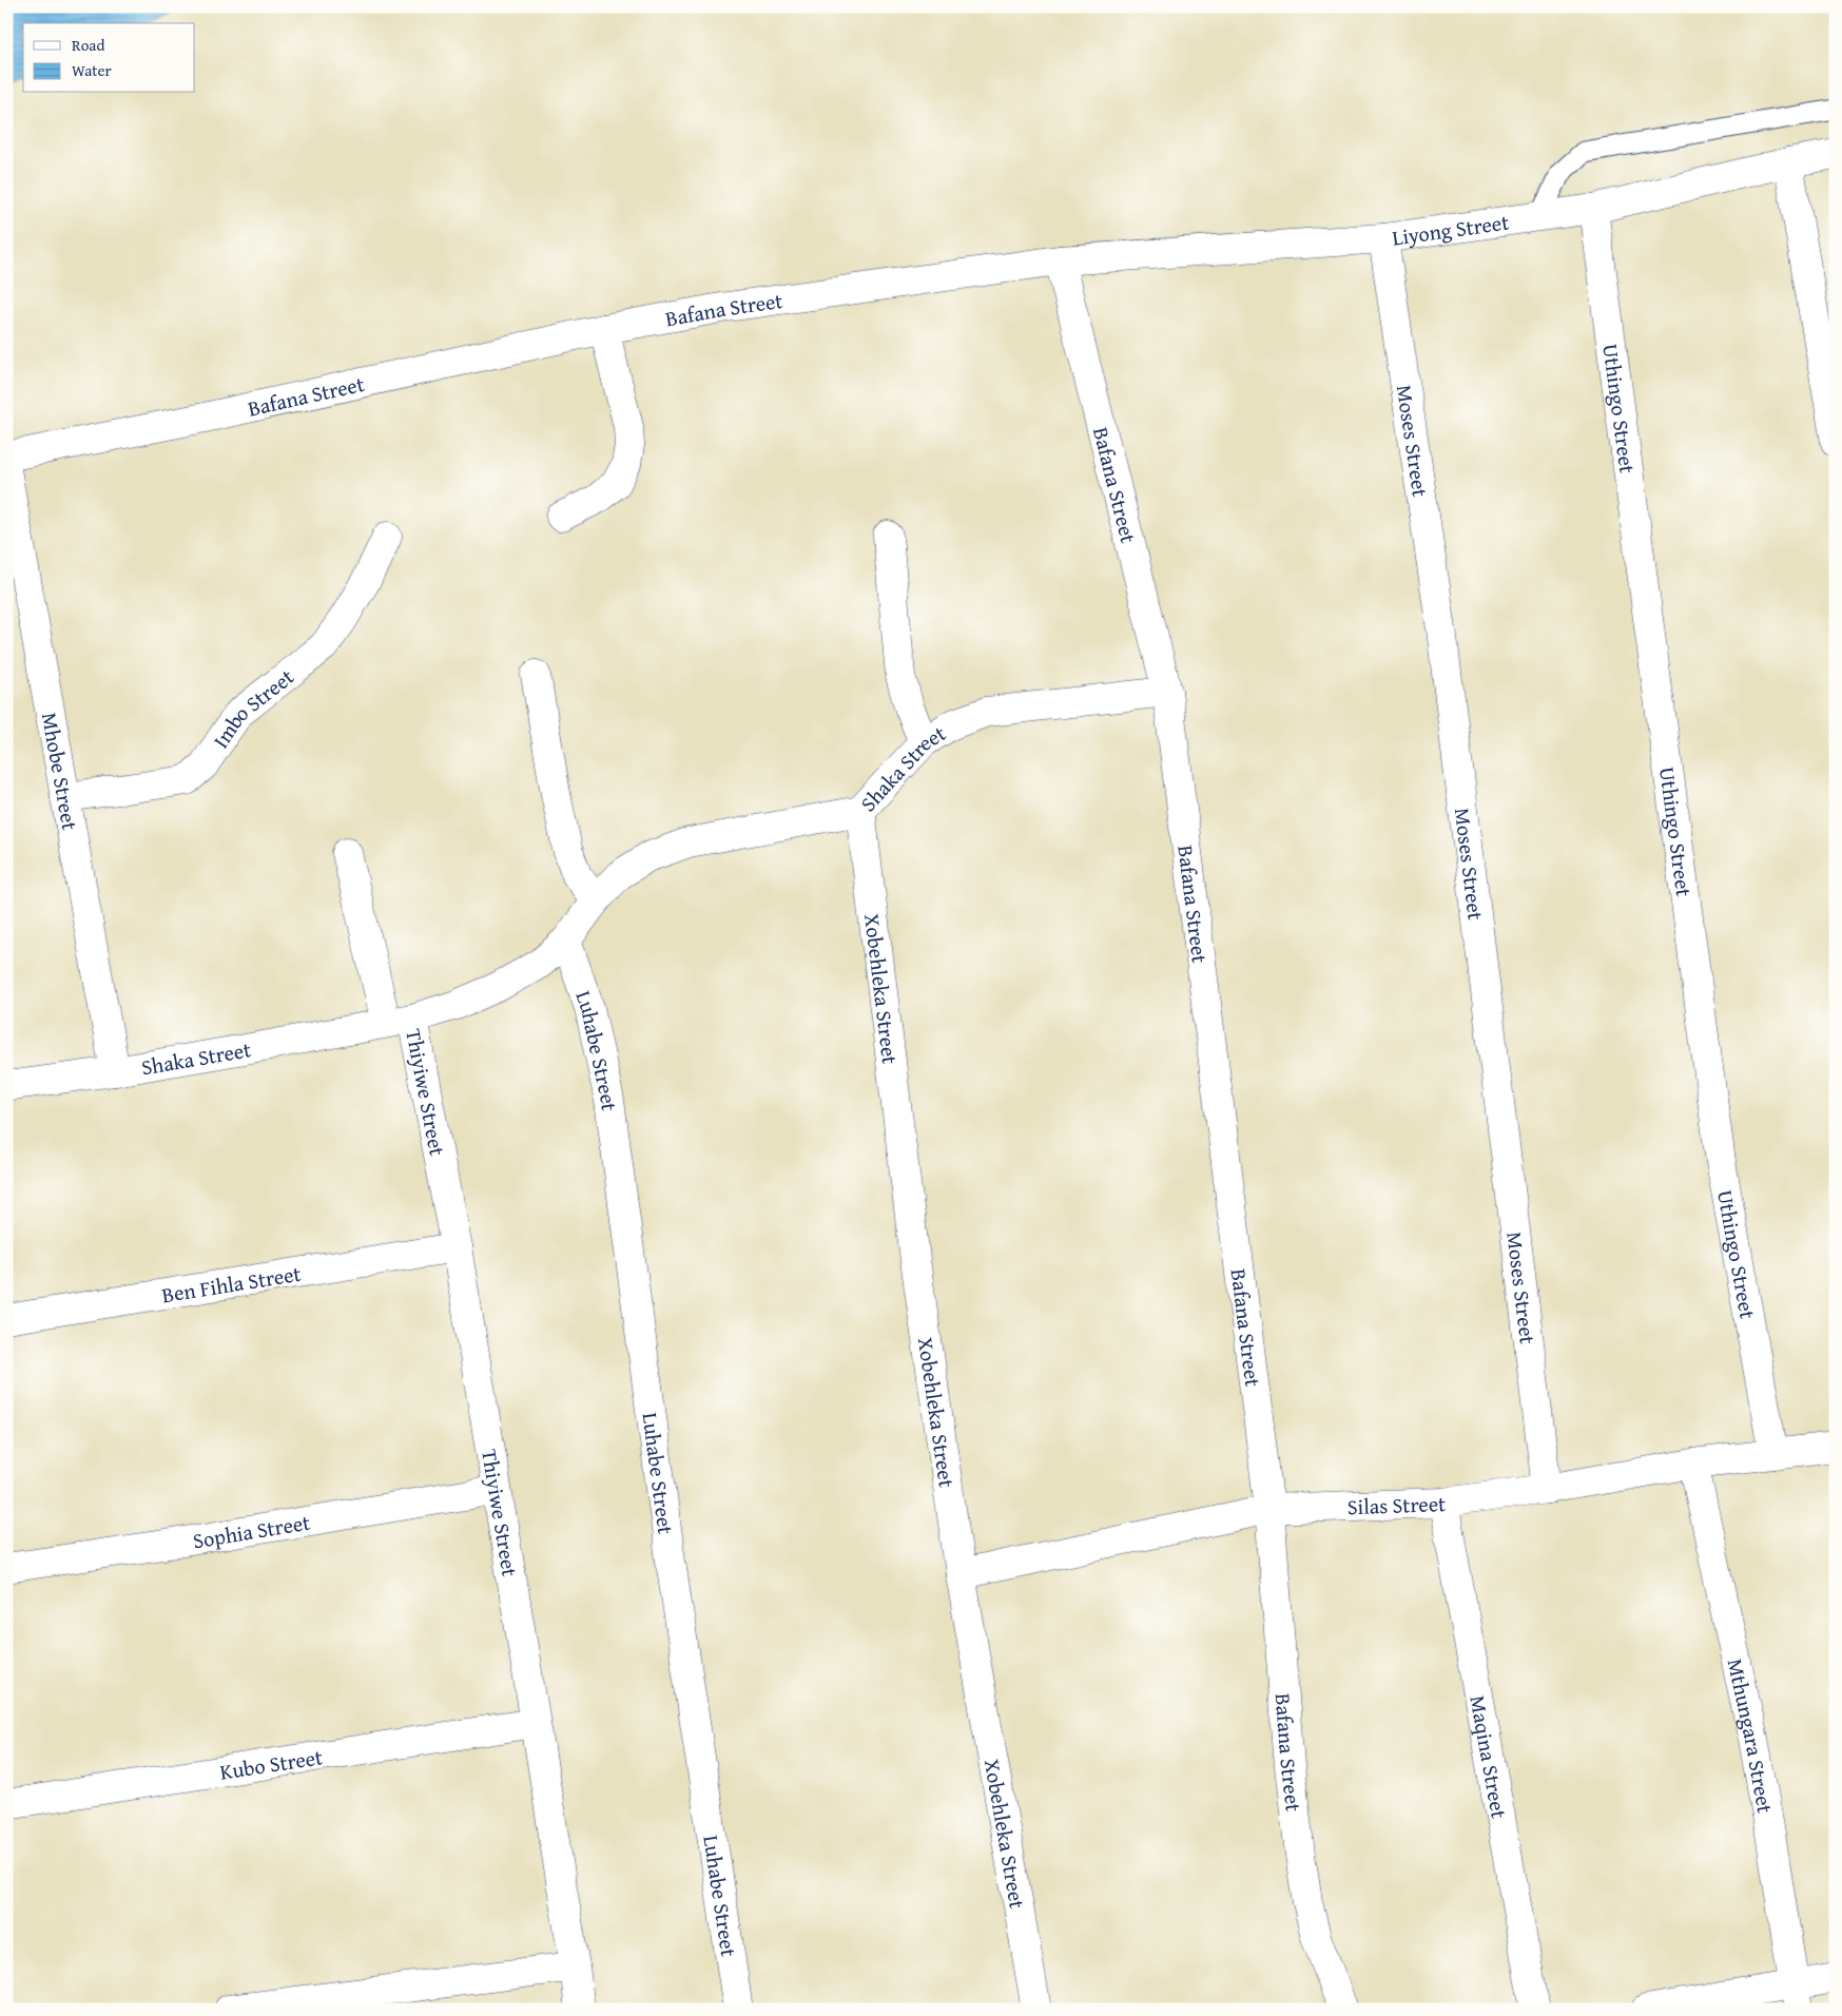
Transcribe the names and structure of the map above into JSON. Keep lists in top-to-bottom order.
{
  "streets": {
    "street": [
      "Liyong Street",
      "Bafana Street",
      "Uthingo Street",
      "Moses Street",
      "Imbo Street",
      "Shaka Street",
      "Mhobe Street",
      "Xobehleka Street",
      "Luhabe Street",
      "Thiyiwe Street",
      "Ben Fihla Street",
      "Silas Street",
      "Sophia Street",
      "Mthungara Street",
      "Maqina Street",
      "Kubo Street"
    ]
  },
  "crossings": [
    ["Liyong Street", "Bafana Street"],
    ["Liyong Street", "Uthingo Street"],
    ["Liyong Street", "Moses Street"],
    ["Bafana Street", "Shaka Street"],
    ["Bafana Street", "Silas Street"],
    ["Uthingo Street", "Silas Street"],
    ["Moses Street", "Silas Street"],
    ["Imbo Street", "Mhobe Street"],
    ["Shaka Street", "Mhobe Street"],
    ["Shaka Street", "Xobehleka Street"],
    ["Shaka Street", "Luhabe Street"],
    ["Shaka Street", "Thiyiwe Street"],
    ["Xobehleka Street", "Silas Street"],
    ["Thiyiwe Street", "Ben Fihla Street"],
    ["Thiyiwe Street", "Sophia Street"],
    ["Thiyiwe Street", "Kubo Street"],
    ["Silas Street", "Mthungara Street"],
    ["Silas Street", "Maqina Street"]
  ],
  "legend": ["Road", "Water"]
}
